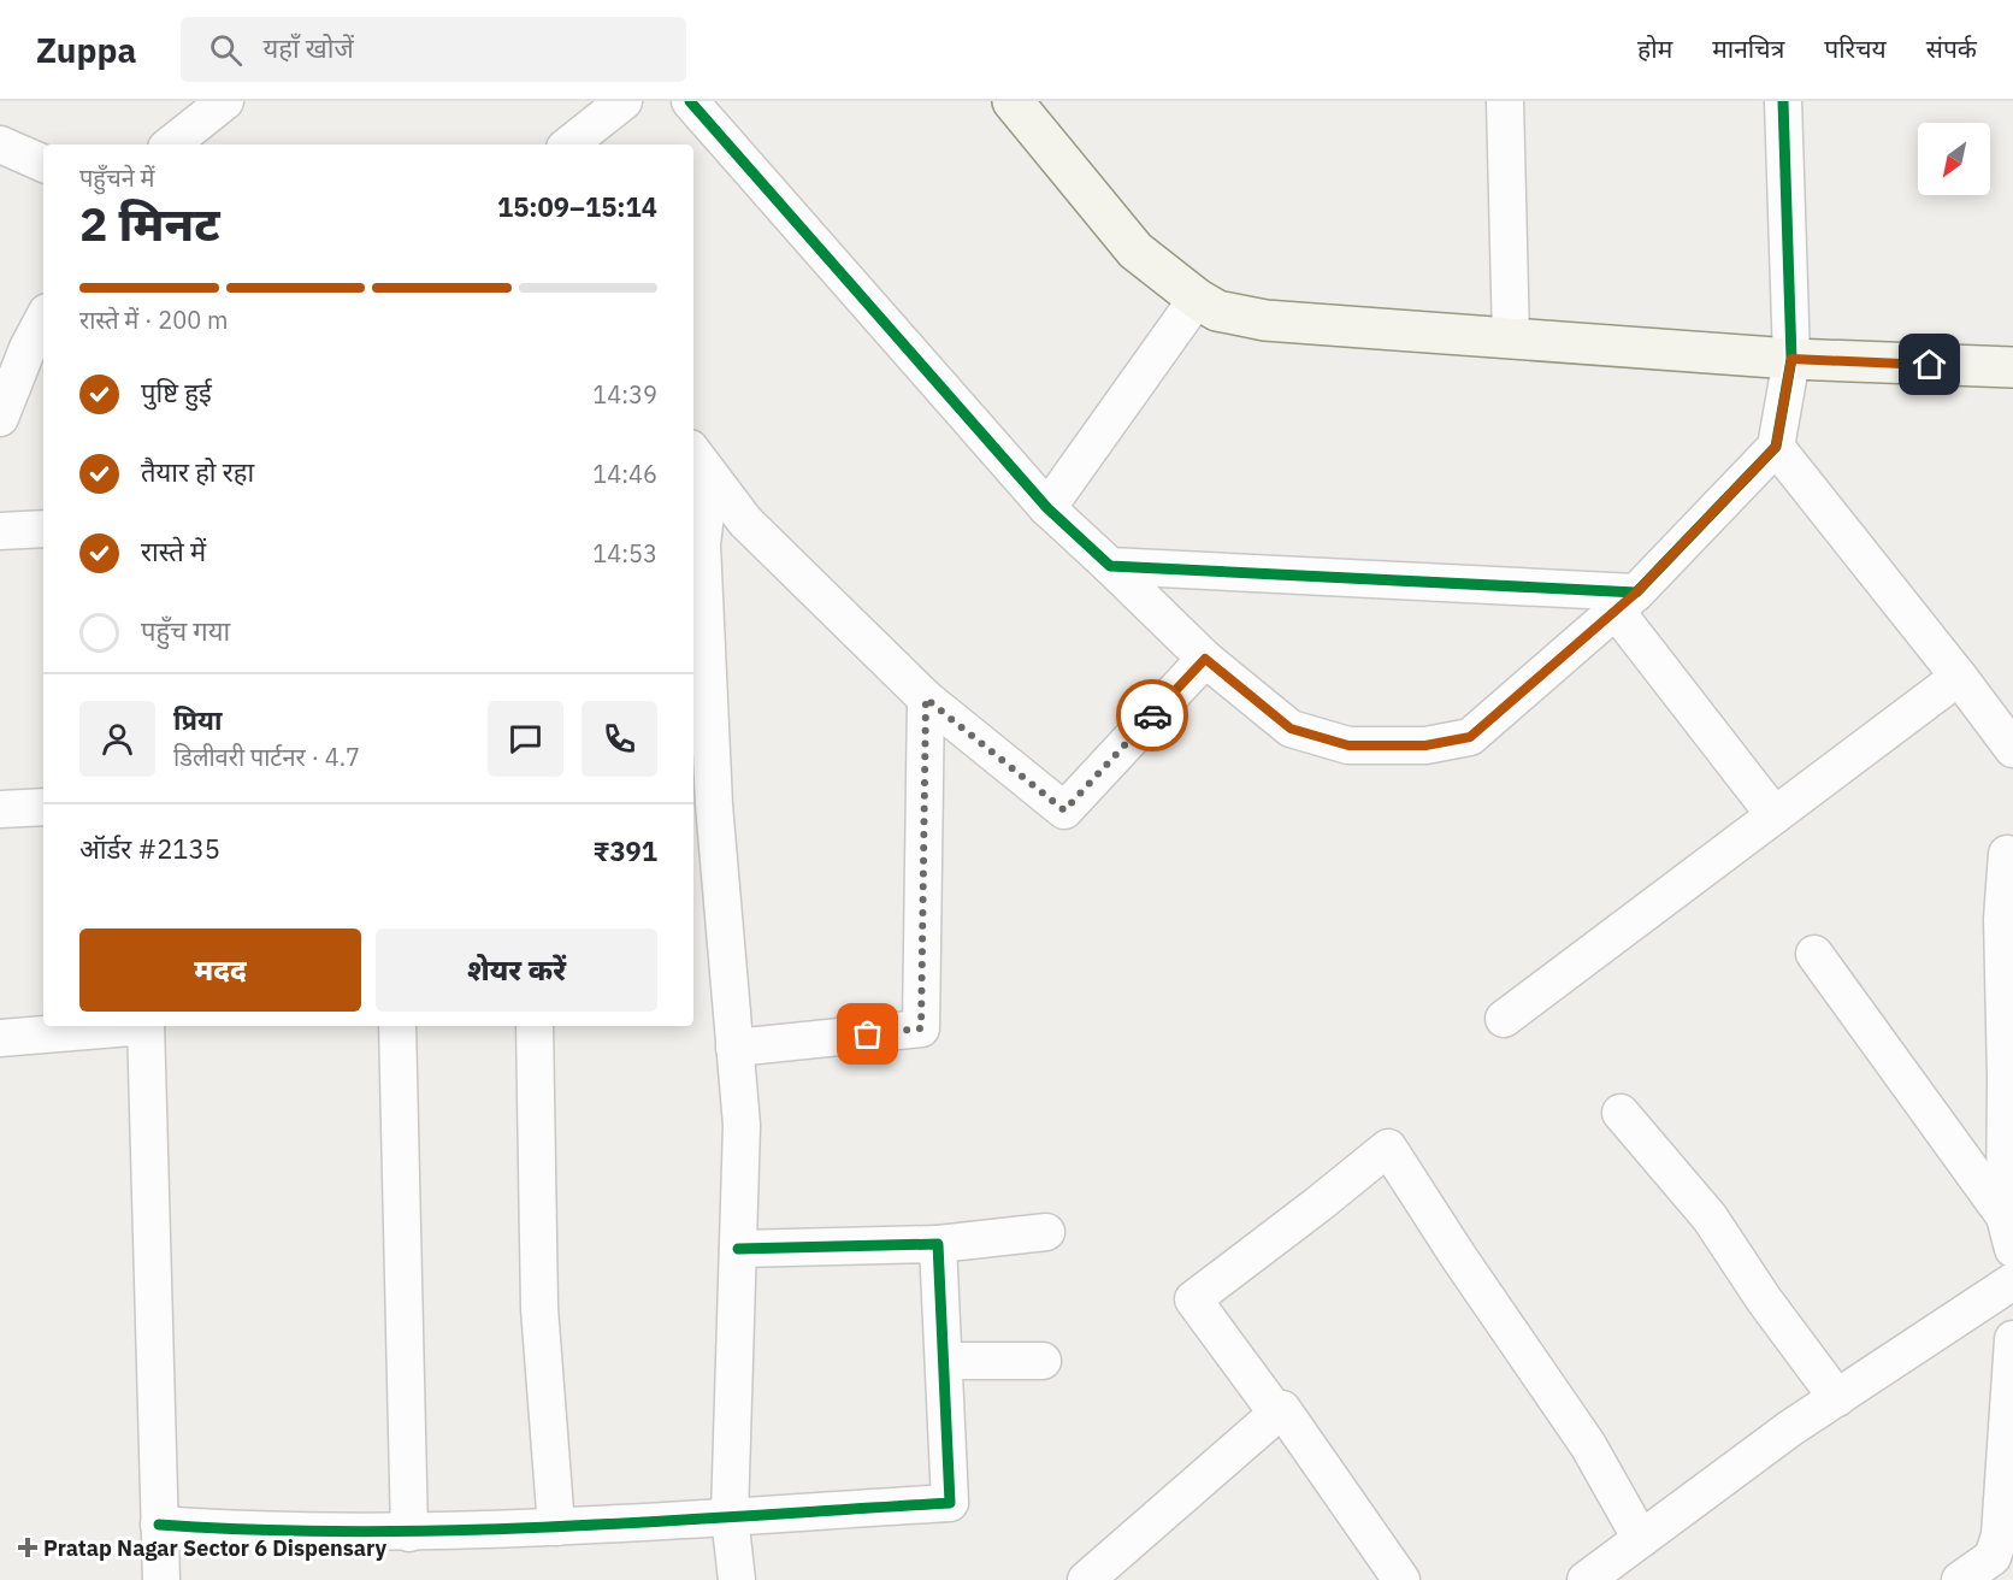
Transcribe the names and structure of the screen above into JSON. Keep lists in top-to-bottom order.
{
  "places": {
    "health": ["Pratap Nagar Sector 6 Dispensary"]
  },
  "north": "bottom left",
  "page": {
    "header": "Zuppa",
    "search": "यहाँ खोजें",
    "nav": [
      "होम",
      "मानचित्र",
      "परिचय",
      "संपर्क"
    ],
    "heading": ["2 मिनट", "पहुँचने में", "15:09–15:14"],
    "panel": [
      "प्रिया",
      "डिलीवरी पार्टनर · 4.7",
      "ऑर्डर #2135",
      "₹391"
    ],
    "bar": "रास्ते में · 200 m",
    "list": [
      ["पुष्टि हुई", "14:39"],
      ["तैयार हो रहा", "14:46"],
      ["रास्ते में", "14:53"],
      "पहुँच गया"
    ],
    "buttons": ["मदद", "शेयर करें"]
  }
}
